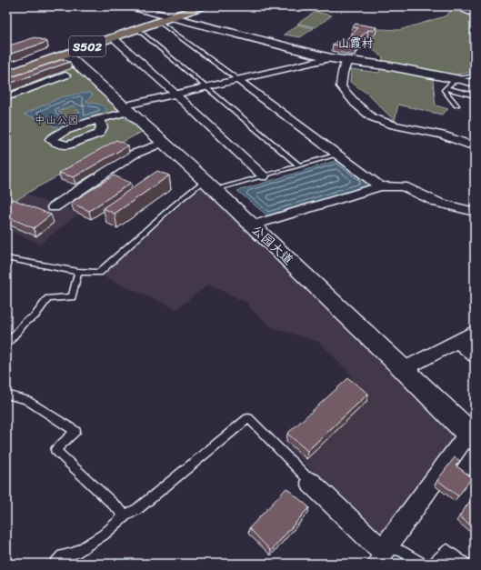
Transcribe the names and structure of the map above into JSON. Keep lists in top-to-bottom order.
{
  "streets": {
    "main road": ["S502", "公园大道"]
  },
  "districts": ["山霞村"],
  "parks": ["中山公园"]
}
